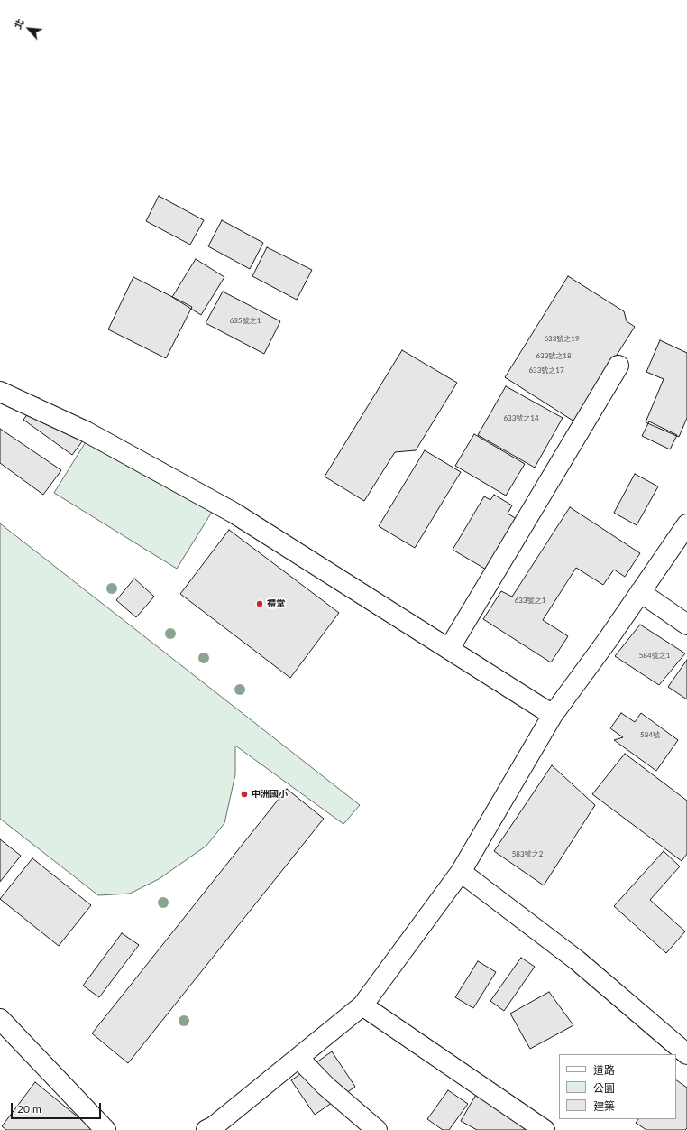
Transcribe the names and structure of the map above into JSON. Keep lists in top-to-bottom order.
{
  "places": ["禮堂", "中洲國小"],
  "house_numbers": [
    "635號之1",
    "633號之19",
    "633號之18",
    "633號之17",
    "633號之14",
    "633號之1",
    "584號之1",
    "584號",
    "583號之2"
  ],
  "legend": ["道路", "公園", "建築"],
  "scale_bar": "20 m",
  "north": "top left"
}
